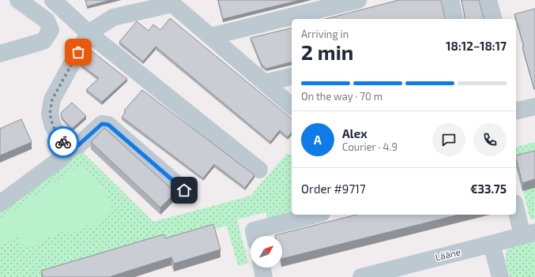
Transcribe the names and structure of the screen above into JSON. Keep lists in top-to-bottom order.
{
  "streets": {
    "street": ["Lääne"]
  },
  "north": "top right",
  "page": {
    "heading": ["2 min", "Arriving in", "18:12–18:17"],
    "panel": [
      "Alex",
      "Courier · 4.9",
      "Order #9717",
      "€33.75"
    ],
    "bar": "On the way · 70 m",
    "round": "A"
  }
}
